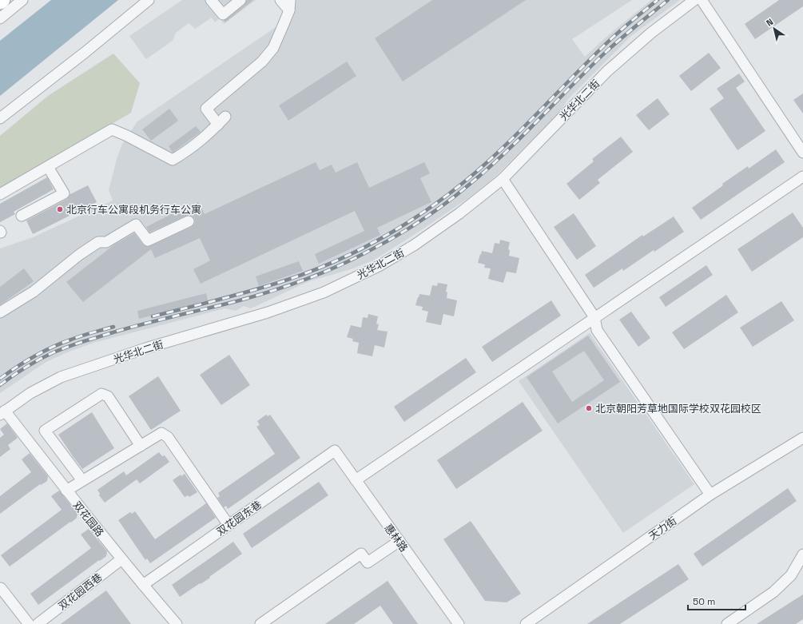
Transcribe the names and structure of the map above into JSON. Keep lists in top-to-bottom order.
{
  "streets": {
    "street": [
      "光华北二街",
      "双花园东巷",
      "双花园路",
      "天力街",
      "惠林路",
      "双花园西巷"
    ]
  },
  "crossings": [
    ["光华北二街", "双花园路"],
    ["双花园东巷", "双花园路"],
    ["双花园东巷", "惠林路"],
    ["双花园路", "双花园西巷"]
  ],
  "places": ["北京行车公寓段机务行车公寓", "北京朝阳芳草地国际学校双花园校区"],
  "scale_bar": "50 m",
  "north": "top left"
}
